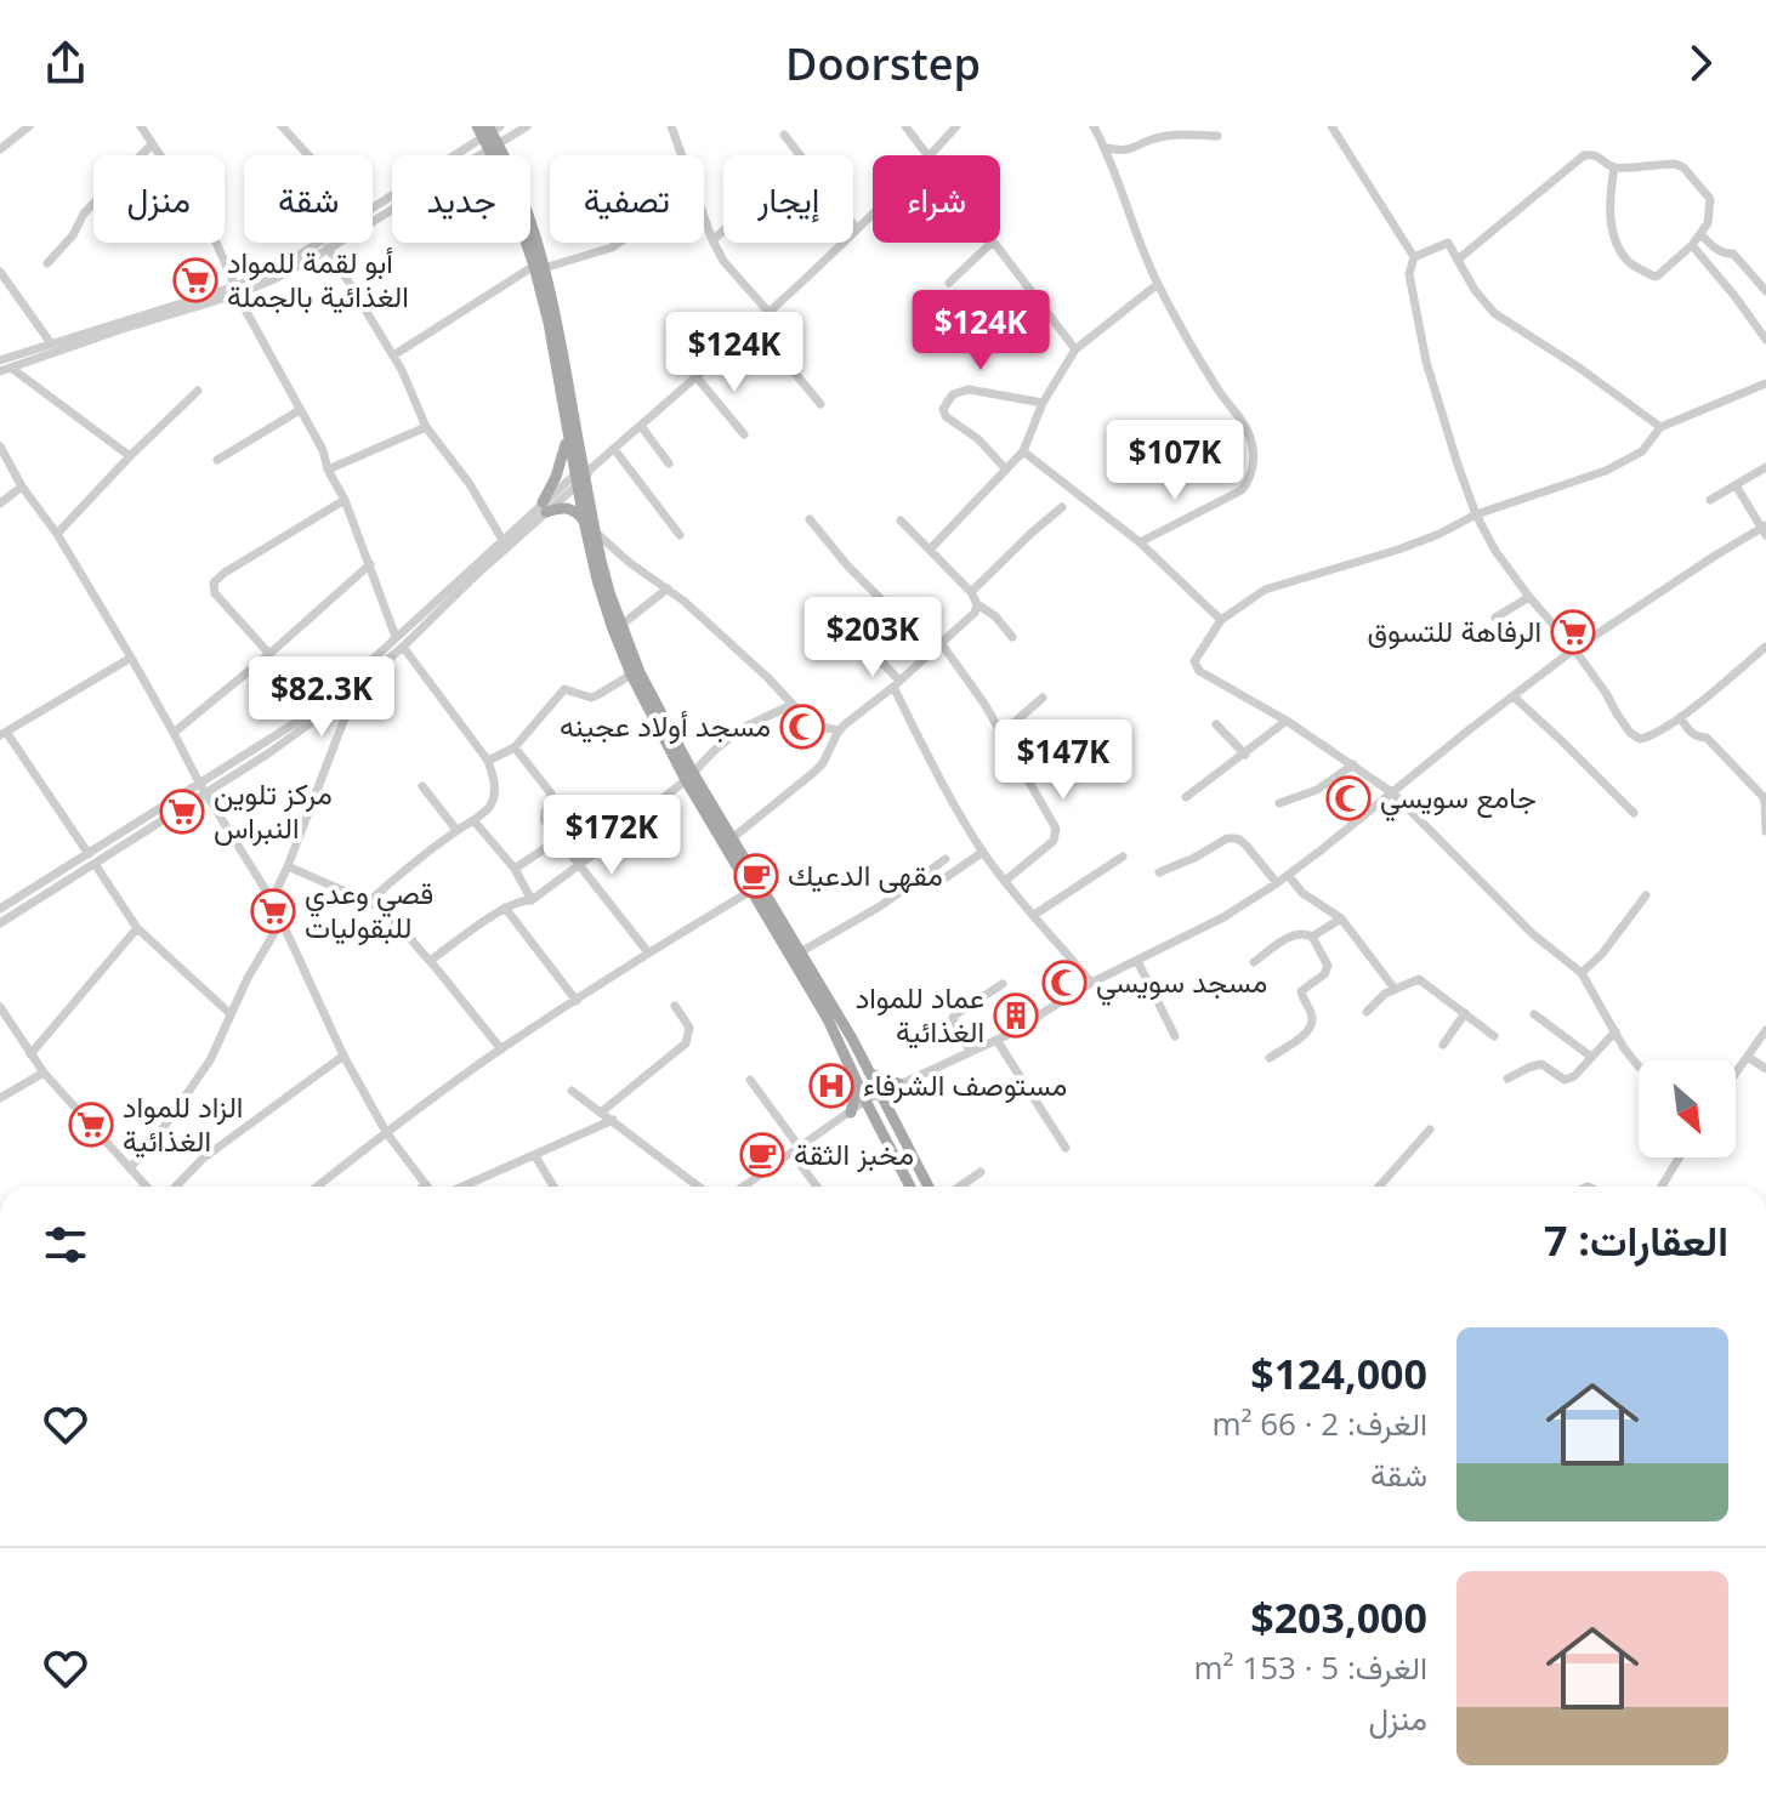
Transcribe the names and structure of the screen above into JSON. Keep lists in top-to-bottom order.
{
  "places": {
    "supermarket": [
      "أبو لقمة للمواد الغذائية بالجملة",
      "الرفاهة للتسوق",
      "مركز تلوين النبراس",
      "قصي وعدي للبقوليات",
      "الزاد للمواد الغذائية"
    ],
    "mosque": ["مسجد أولاد عجينه", "جامع سويسي", "مسجد سويسي"],
    "cafe": ["مقهى الدعيك", "مخبز الثقة"],
    "building": ["عماد للمواد الغذائية"],
    "hospital": ["مستوصف الشرفاء"]
  },
  "north": "bottom right",
  "page": {
    "header": "Doorstep",
    "chip": [
      "شراء",
      "إيجار",
      "تصفية",
      "جديد",
      "شقة",
      "منزل"
    ],
    "price": [
      "$124K",
      "$124K",
      "$107K",
      "$203K",
      "$82.3K",
      "$147K",
      "$172K"
    ],
    "heading": "العقارات: 7",
    "list": [
      {
        "name": "$124,000",
        "note": "الغرف: 2 · 66 m² · شقة"
      },
      {
        "name": "$203,000",
        "note": "الغرف: 5 · 153 m² · منزل"
      }
    ]
  }
}
